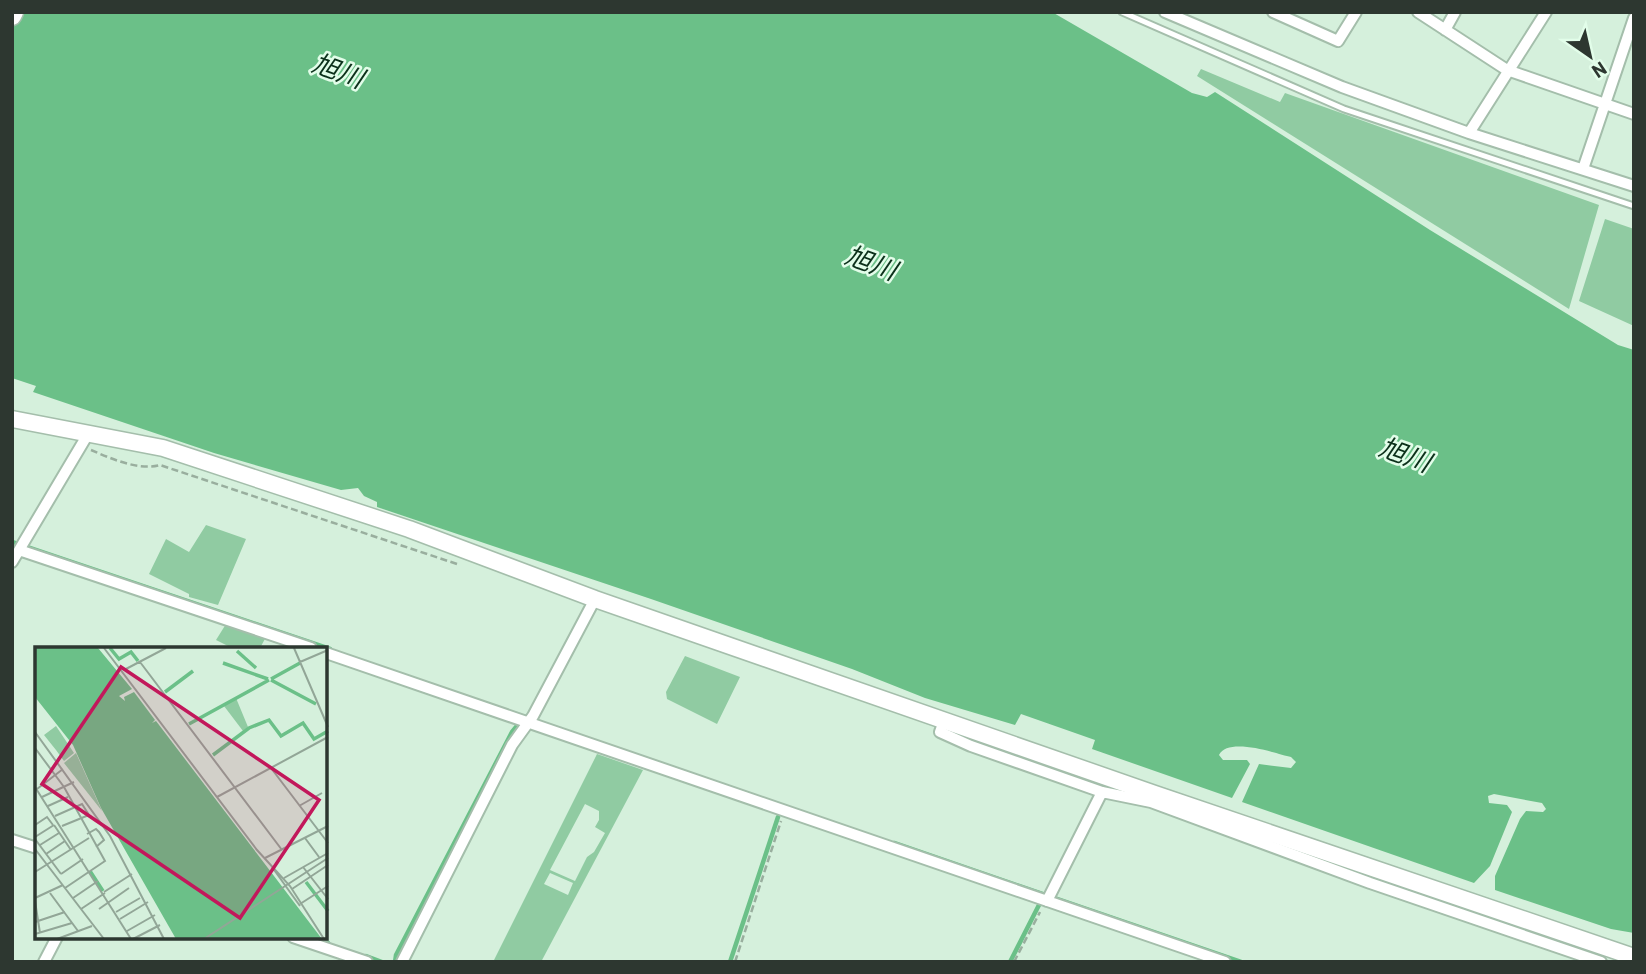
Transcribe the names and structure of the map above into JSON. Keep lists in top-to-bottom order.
{
  "water": ["旭川"],
  "north": "bottom right"
}
